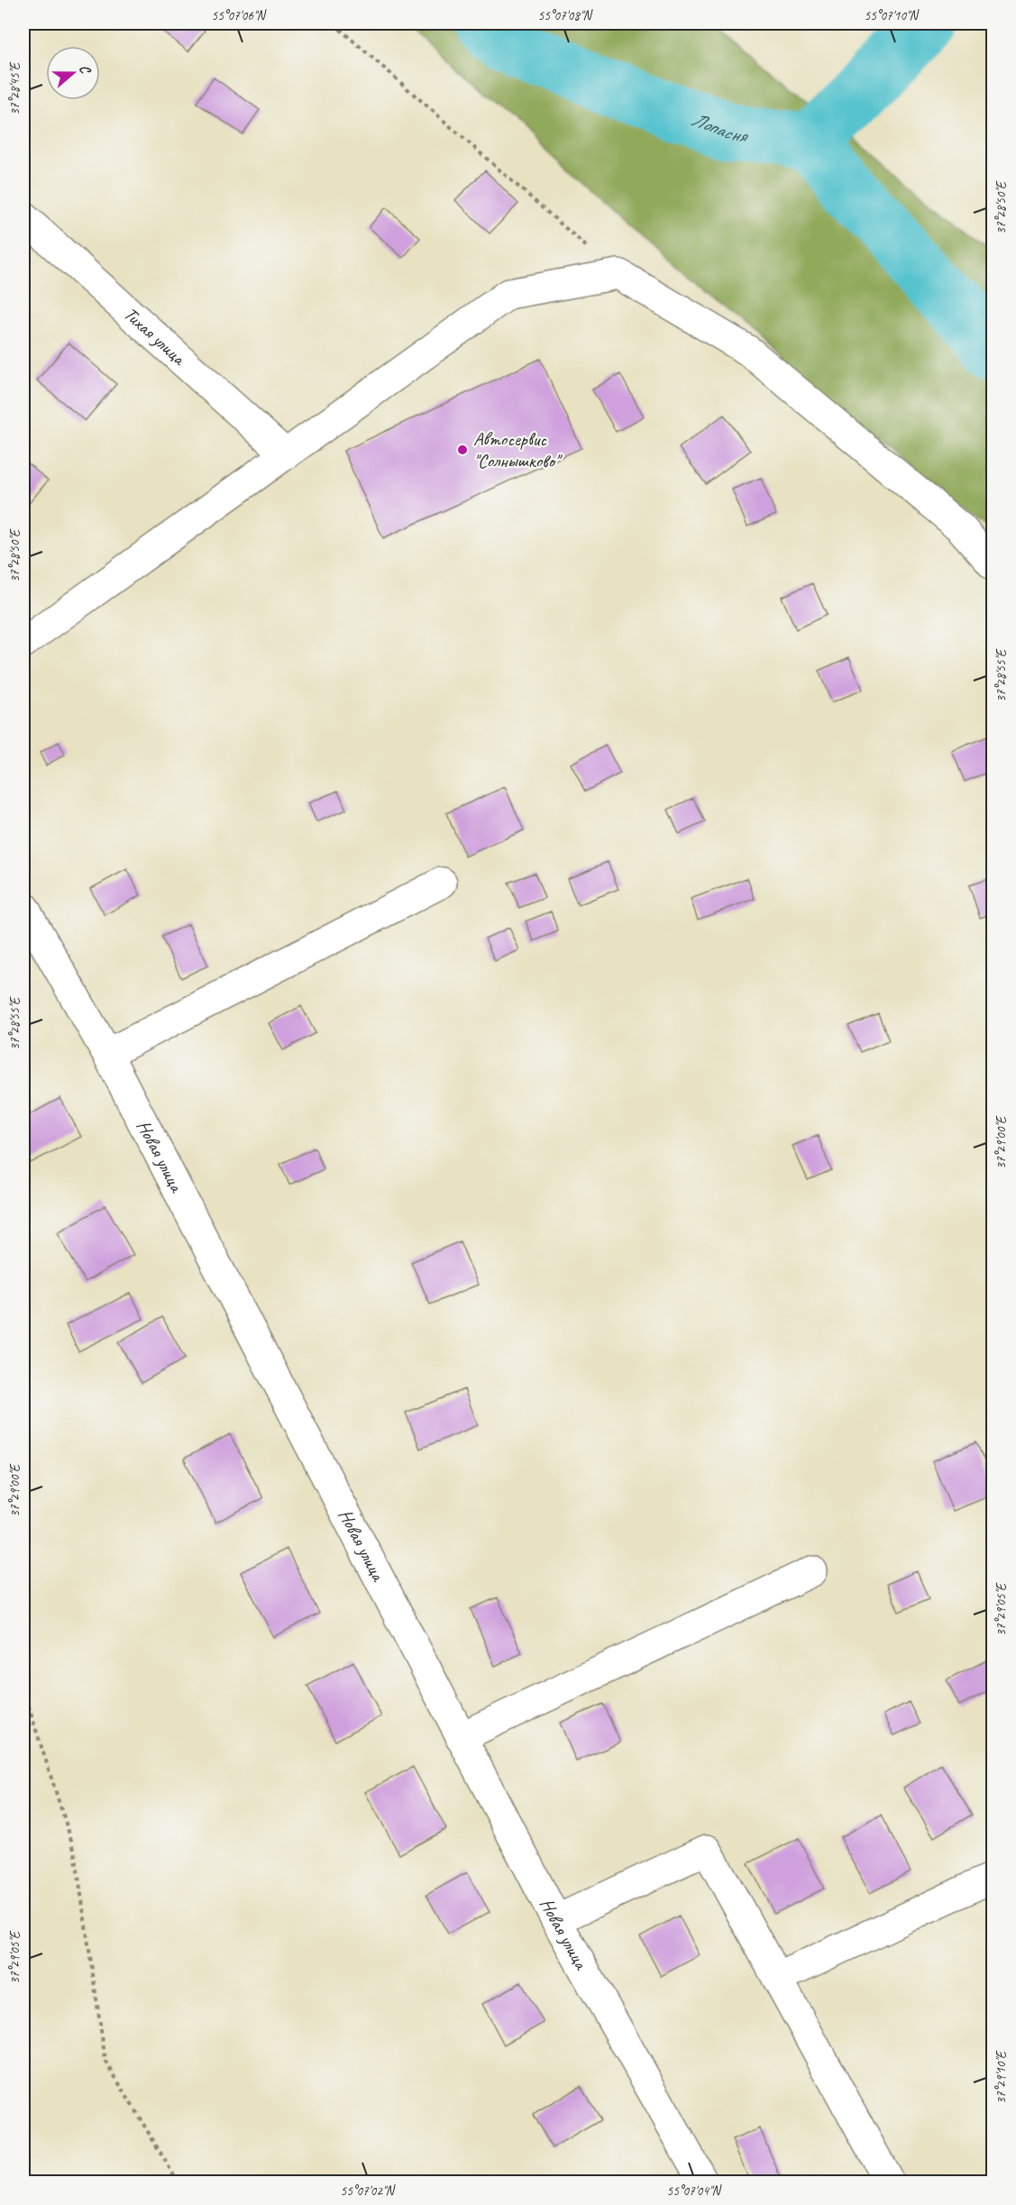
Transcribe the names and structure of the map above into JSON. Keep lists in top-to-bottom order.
{
  "streets": {
    "street": ["Тихая улица", "Новая улица"]
  },
  "water": ["Лопасня"],
  "places": ["Автосервис \"Солнышково\""],
  "north": "right",
  "coordinates": [
    "55°07'06\"N",
    "55°07'08\"N",
    "55°07'10\"N",
    "37°28'45\"E",
    "37°28'50\"E",
    "37°28'55\"E",
    "37°29'00\"E",
    "37°29'05\"E",
    "37°29'10\"E",
    "55°07'02\"N",
    "55°07'04\"N"
  ]
}
